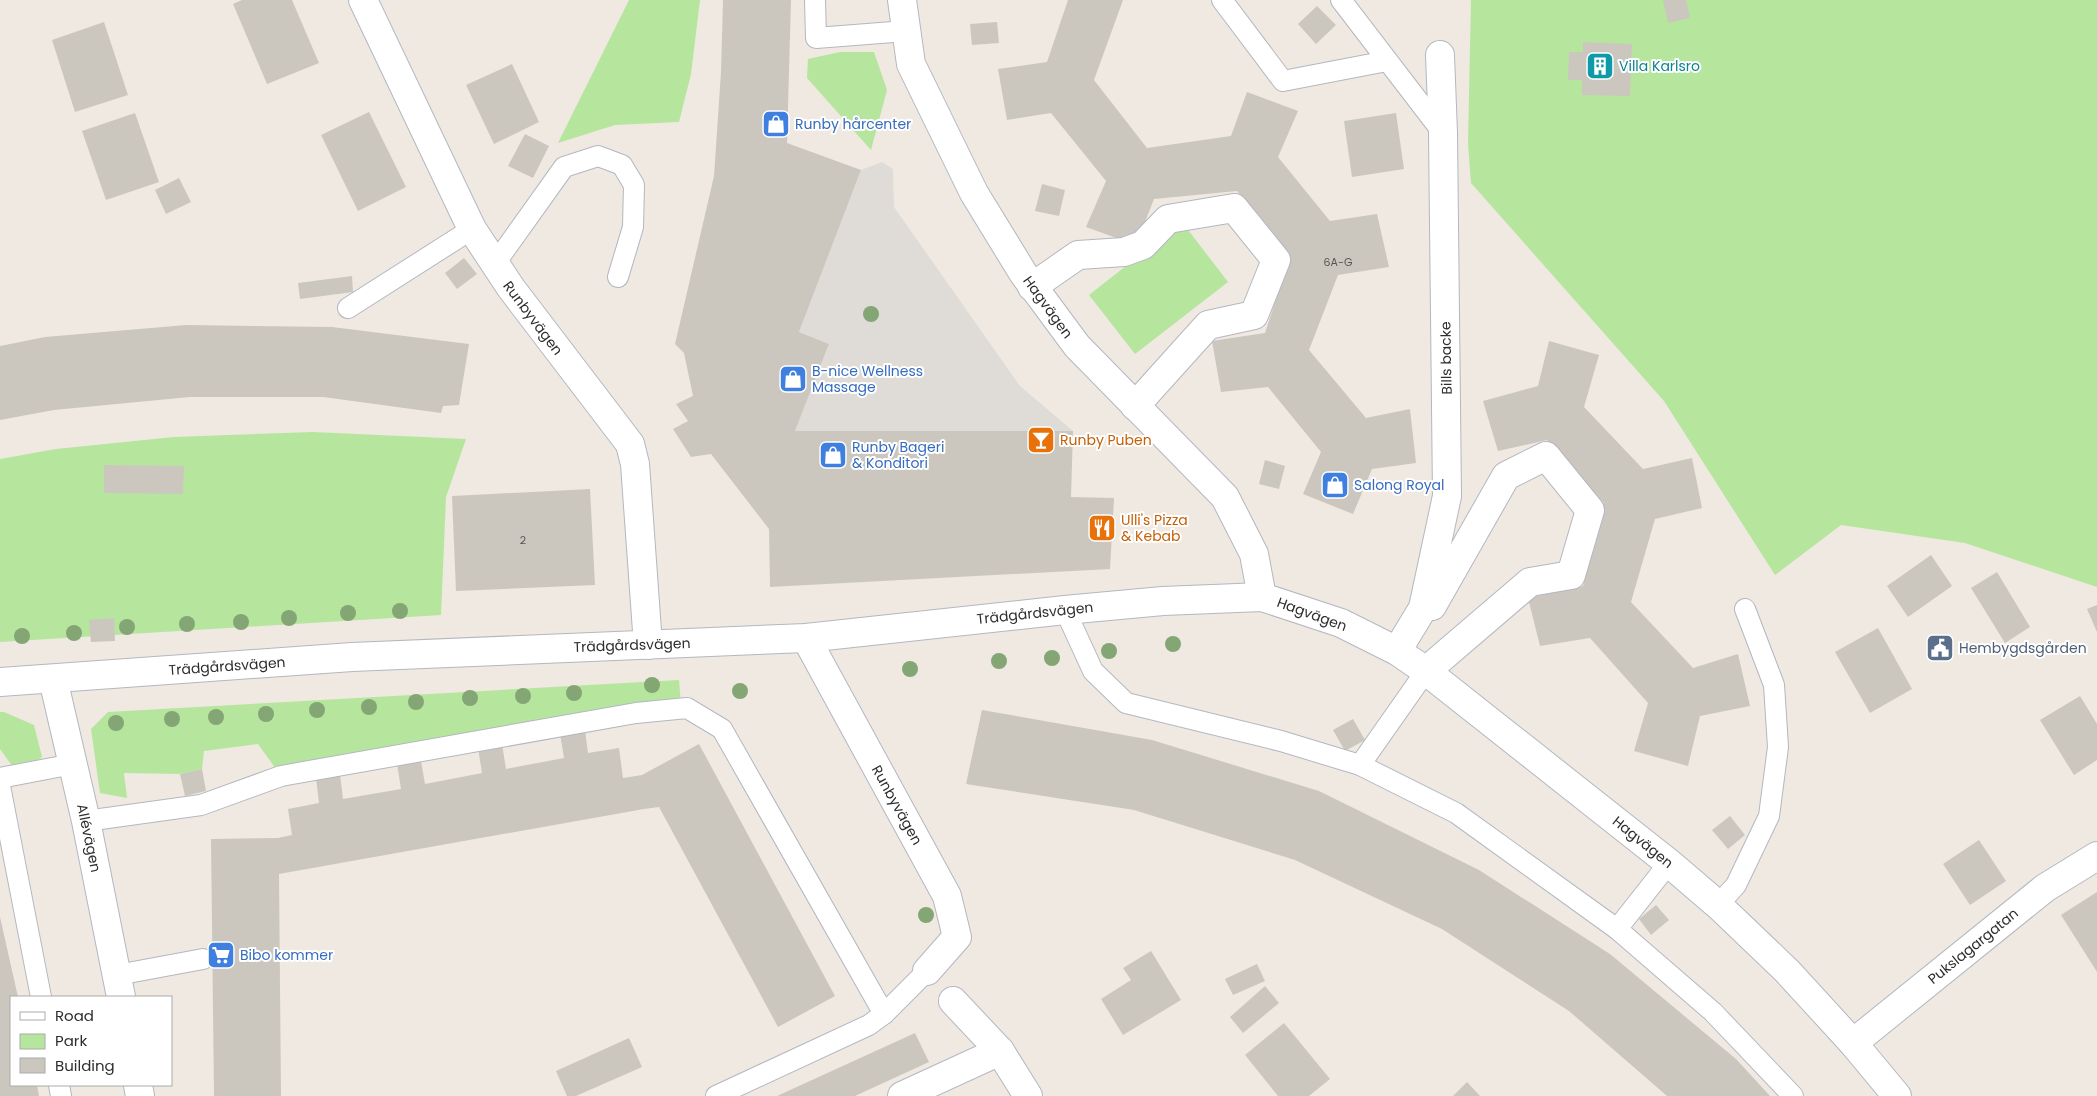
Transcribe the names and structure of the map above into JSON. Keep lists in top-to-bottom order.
{
  "streets": {
    "street": [
      "Hagvägen",
      "Runbyvägen",
      "Bills backe",
      "Trädgårdsvägen",
      "Allévägen",
      "Pukslagargatan"
    ]
  },
  "crossings": [
    ["Hagvägen", "Bills backe"],
    ["Hagvägen", "Trädgårdsvägen"],
    ["Hagvägen", "Pukslagargatan"],
    ["Runbyvägen", "Trädgårdsvägen"],
    ["Trädgårdsvägen", "Allévägen"]
  ],
  "places": {
    "building": ["Villa Karlsro"],
    "shop": [
      "Runby hårcenter",
      "B-nice Wellness Massage",
      "Runby Bageri & Konditori",
      "Salong Royal"
    ],
    "bar": ["Runby Puben"],
    "restaurant": ["Ulli's Pizza & Kebab"],
    "public building": ["Hembygdsgården"],
    "supermarket": ["Bibo kommer"]
  },
  "house_numbers": ["6A-G", "2"],
  "legend": ["Road", "Park", "Building"]
}
